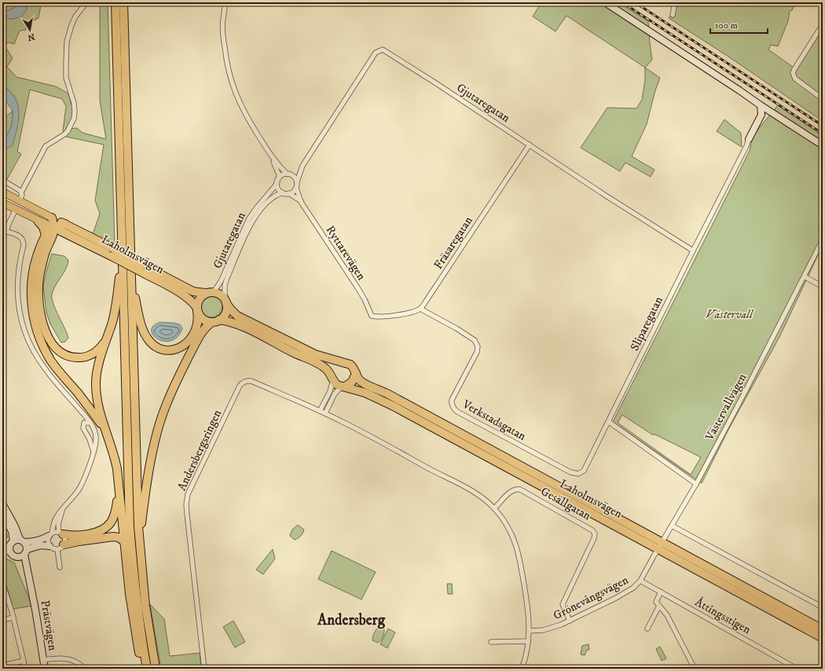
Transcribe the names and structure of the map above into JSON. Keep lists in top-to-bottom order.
{
  "streets": {
    "highway": ["Laholmsvägen"],
    "street": [
      "Gjutaregatan",
      "Fräsaregatan",
      "Ryttarevägen",
      "Sliparegatan",
      "Västervallvägen",
      "Verkstadsgatan",
      "Andersbergsringen",
      "Gesällgatan",
      "Grönevångsvägen",
      "Åttingsstigen",
      "Prästvägen"
    ]
  },
  "crossings": [
    ["Gjutaregatan", "Fräsaregatan"],
    ["Gjutaregatan", "Ryttarevägen"],
    ["Gjutaregatan", "Laholmsvägen"],
    ["Gjutaregatan", "Sliparegatan"],
    ["Fräsaregatan", "Ryttarevägen"],
    ["Fräsaregatan", "Verkstadsgatan"],
    ["Ryttarevägen", "Verkstadsgatan"],
    ["Laholmsvägen", "Västervallvägen"],
    ["Sliparegatan", "Verkstadsgatan"],
    ["Västervallvägen", "Grönevångsvägen"],
    ["Västervallvägen", "Åttingsstigen"],
    ["Andersbergsringen", "Gesällgatan"],
    ["Andersbergsringen", "Grönevångsvägen"],
    ["Gesällgatan", "Grönevångsvägen"],
    ["Grönevångsvägen", "Åttingsstigen"]
  ],
  "districts": ["Andersberg"],
  "parks": ["Västervall"],
  "scale_bar": "100 m",
  "north": "bottom"
}
